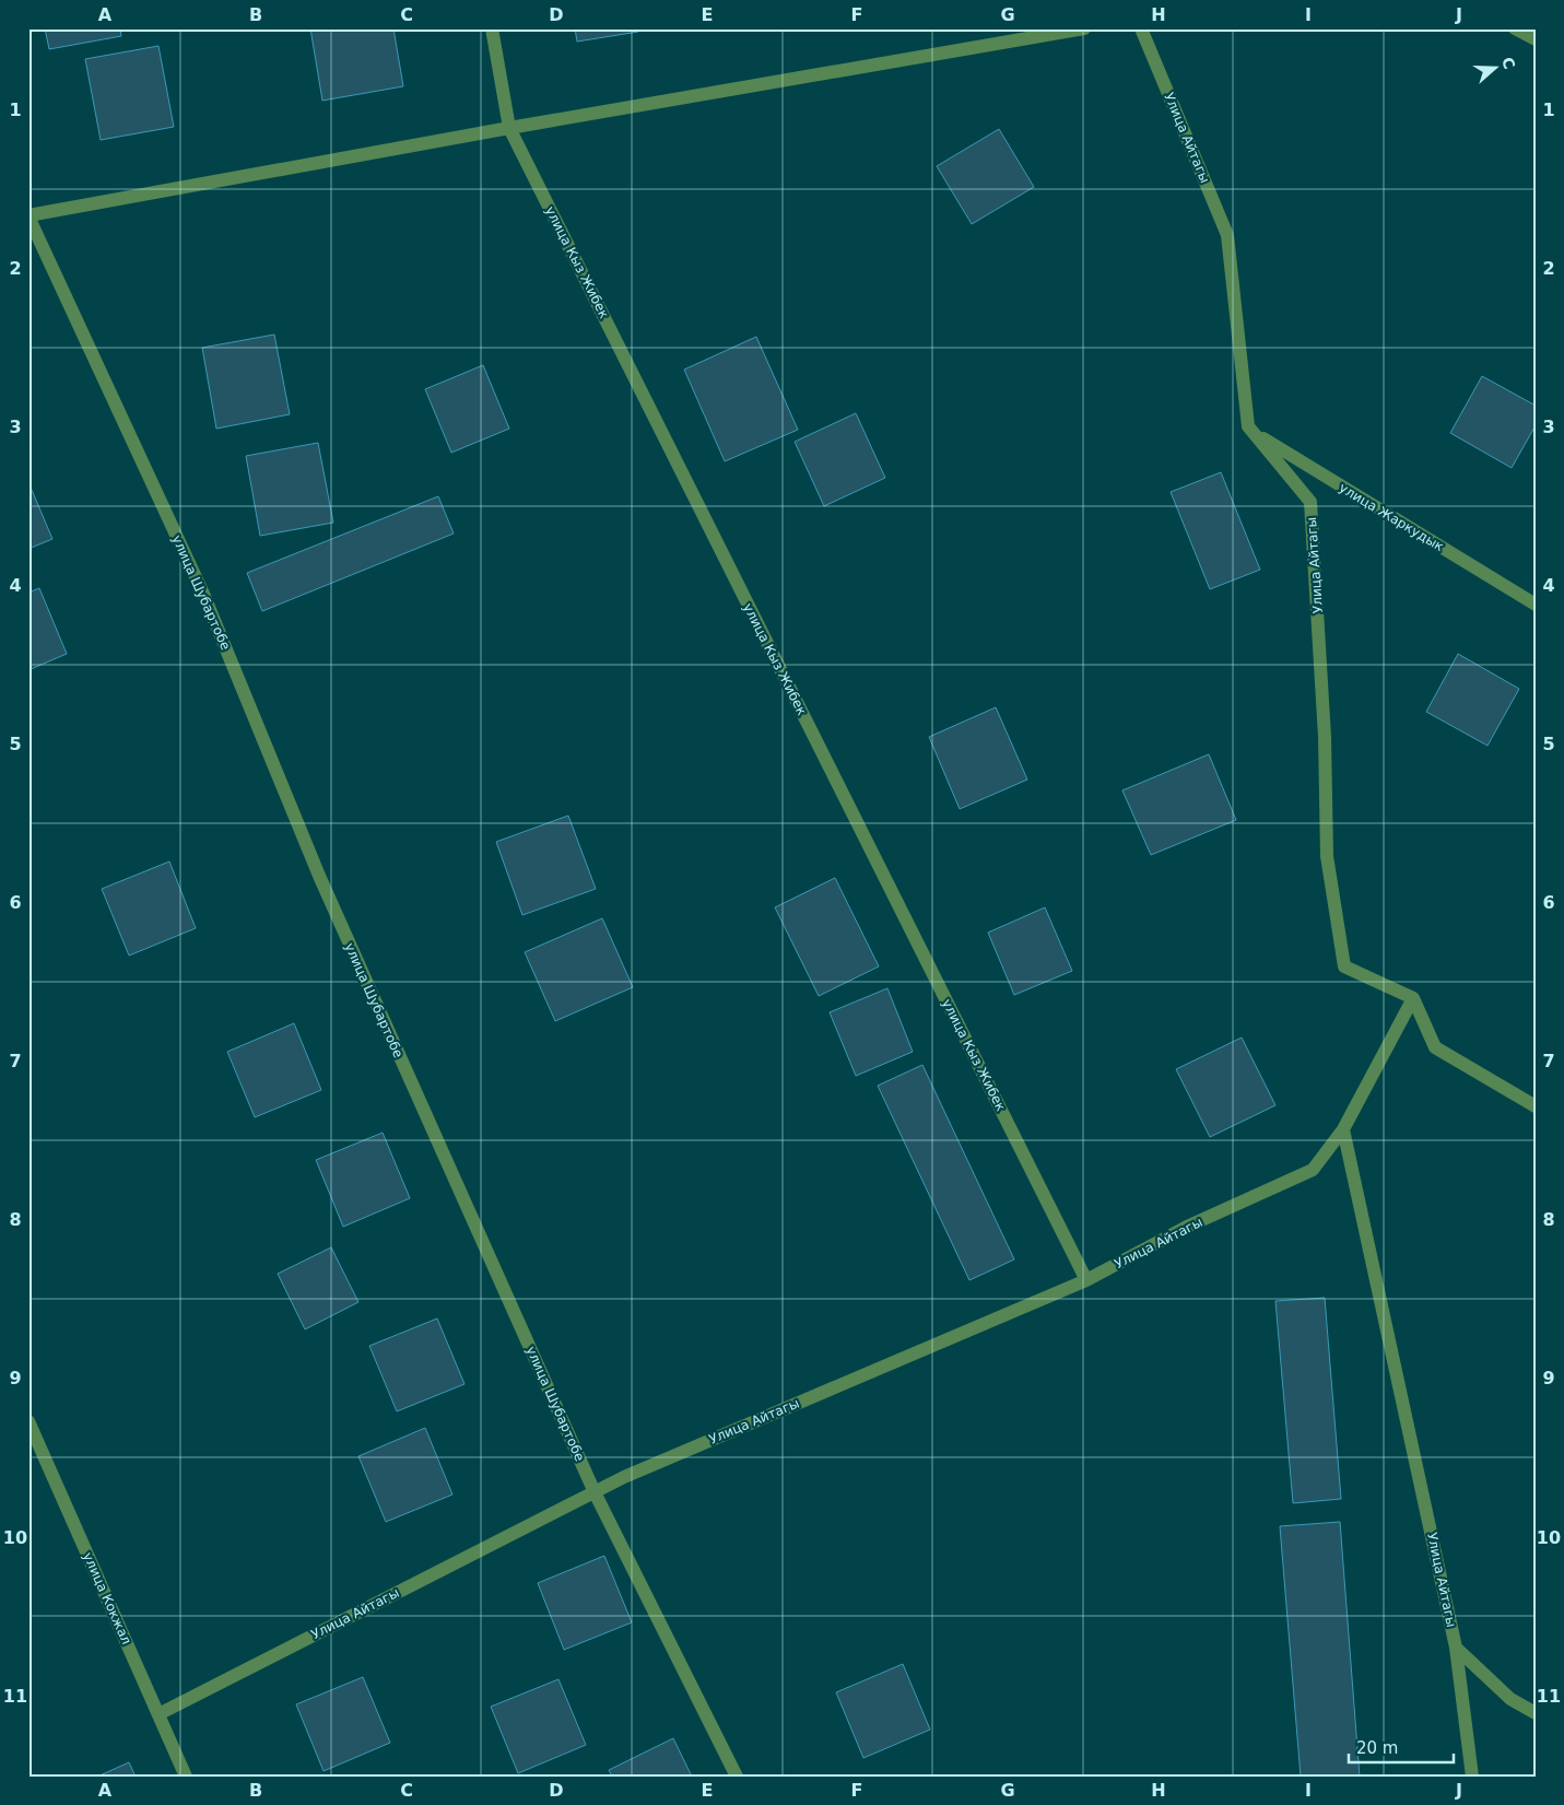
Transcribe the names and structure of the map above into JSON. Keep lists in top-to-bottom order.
{
  "streets": {
    "street": [
      "Улица Айтагы",
      "улица Кыз Жибек",
      "улица Жаркудык",
      "улица Шубартобе",
      "улица Кокжал"
    ]
  },
  "crossings": [
    ["Улица Айтагы", "улица Кыз Жибек"],
    ["Улица Айтагы", "улица Жаркудык"],
    ["Улица Айтагы", "улица Шубартобе"],
    ["Улица Айтагы", "улица Кокжал"]
  ],
  "scale_bar": "20 m",
  "north": "right",
  "grid": {
    "columns": [
      "A",
      "B",
      "C",
      "D",
      "E",
      "F",
      "G",
      "H",
      "I",
      "J"
    ],
    "rows": [
      "1",
      "2",
      "3",
      "4",
      "5",
      "6",
      "7",
      "8",
      "9",
      "10",
      "11"
    ]
  }
}
